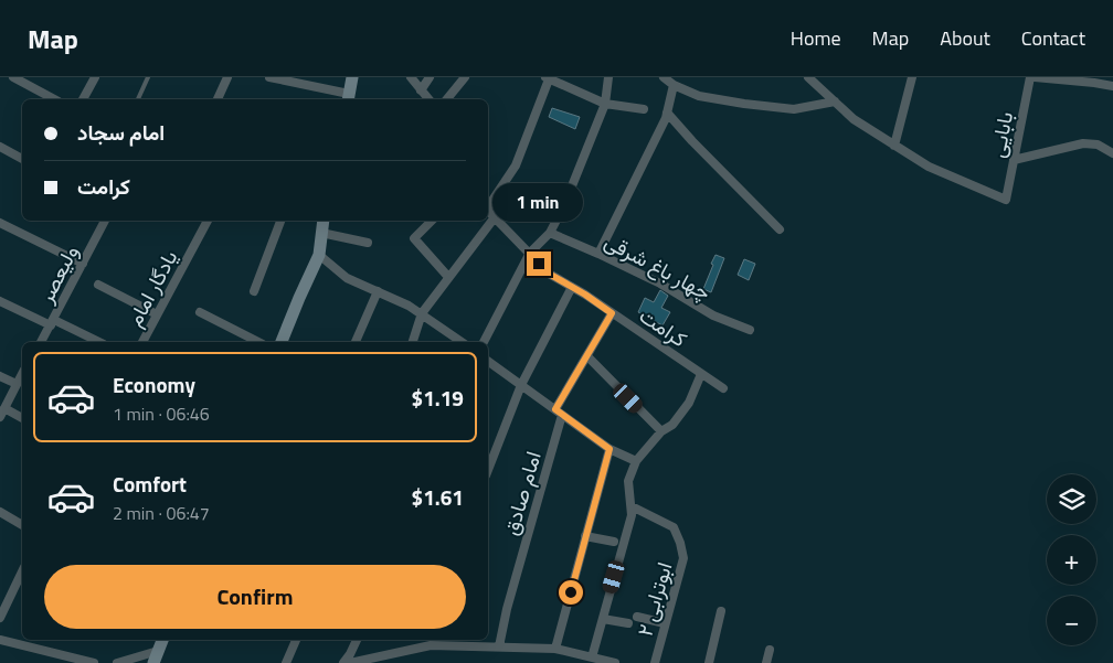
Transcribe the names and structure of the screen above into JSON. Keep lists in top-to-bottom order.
{
  "streets": {
    "street": [
      "بابایی",
      "چهار باغ شرقی",
      "ولیعصر",
      "یادگار امام",
      "کرامت",
      "امام صادق",
      "ابوترابی ۲"
    ]
  },
  "crossings": [
    ["کرامت", "امام صادق"]
  ],
  "page": {
    "header": "Map",
    "nav": [
      "Home",
      "Map",
      "About",
      "Contact"
    ],
    "banner": ["امام سجاد", "کرامت"],
    "bubble": "1 min",
    "list": [
      {
        "name": "Economy",
        "note": "1 min · 06:46",
        "value": "$1.19"
      },
      {
        "name": "Comfort",
        "note": "2 min · 06:47",
        "value": "$1.61"
      }
    ],
    "map_buttons": ["+", "−"],
    "buttons": "Confirm"
  }
}
